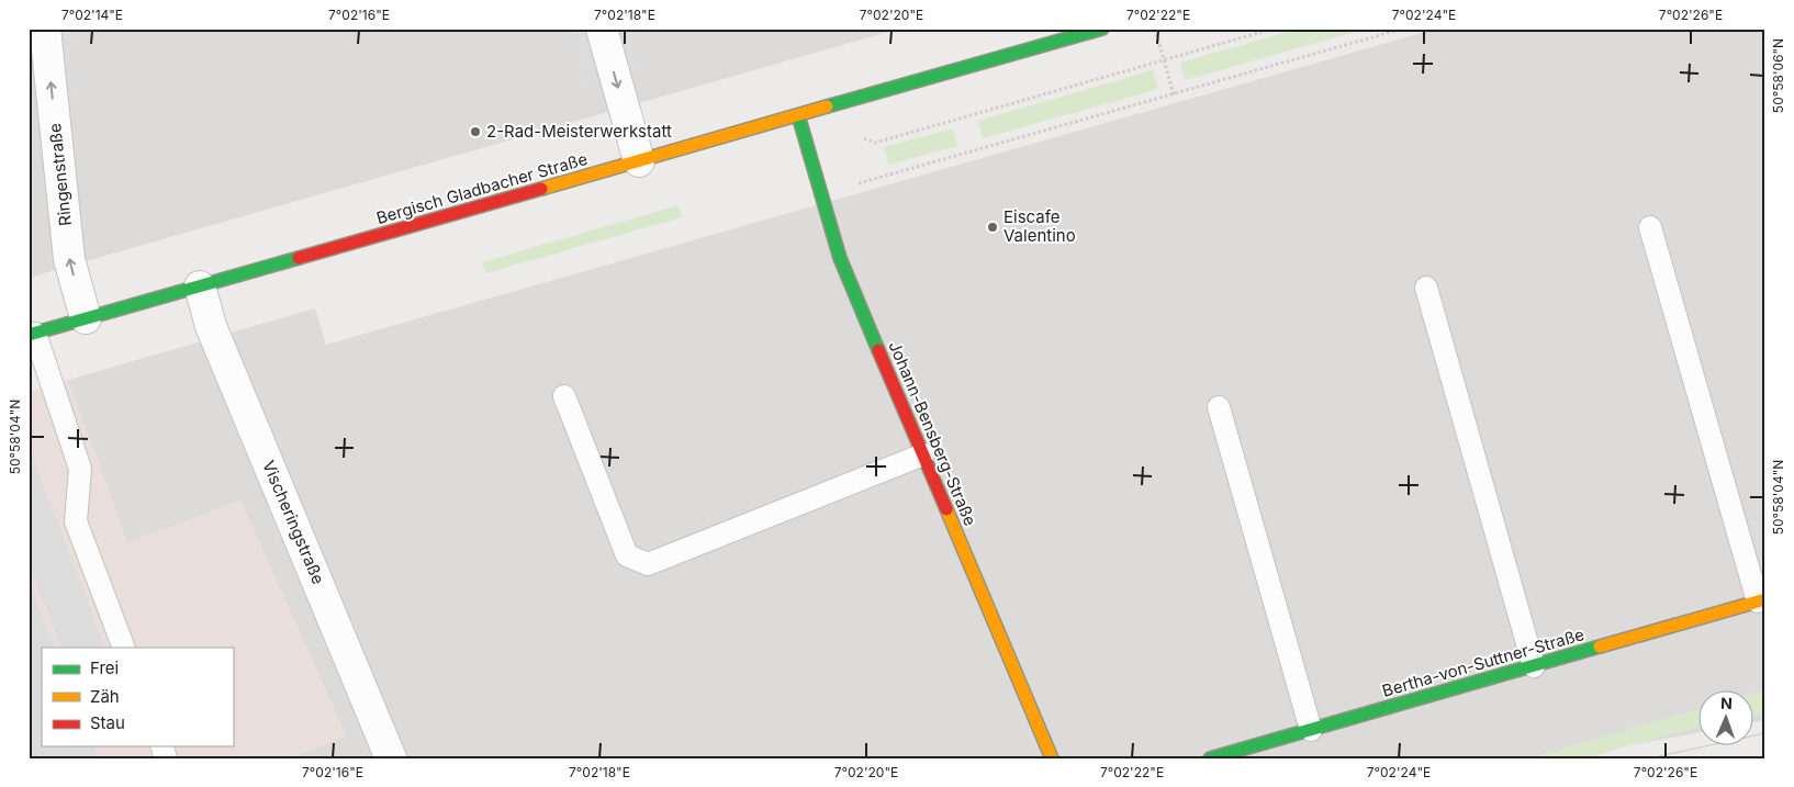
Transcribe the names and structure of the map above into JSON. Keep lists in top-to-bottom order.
{
  "streets": {
    "street": [
      "Ringenstraße",
      "Bergisch Gladbacher Straße",
      "Johann-Bensberg-Straße",
      "Vischeringstraße",
      "Bertha-von-Suttner-Straße"
    ]
  },
  "crossings": [
    ["Ringenstraße", "Bergisch Gladbacher Straße"],
    ["Bergisch Gladbacher Straße", "Johann-Bensberg-Straße"],
    ["Bergisch Gladbacher Straße", "Vischeringstraße"]
  ],
  "one_way": ["Ringenstraße"],
  "places": ["2-Rad-Meisterwerkstatt", "Eiscafe Valentino"],
  "legend": ["Frei", "Zäh", "Stau"],
  "north": "top",
  "coordinates": [
    "7°02'14\"E",
    "7°02'16\"E",
    "7°02'18\"E",
    "7°02'20\"E",
    "7°02'22\"E",
    "7°02'24\"E",
    "7°02'26\"E",
    "50°58'06\"N",
    "50°58'04\"N"
  ]
}
